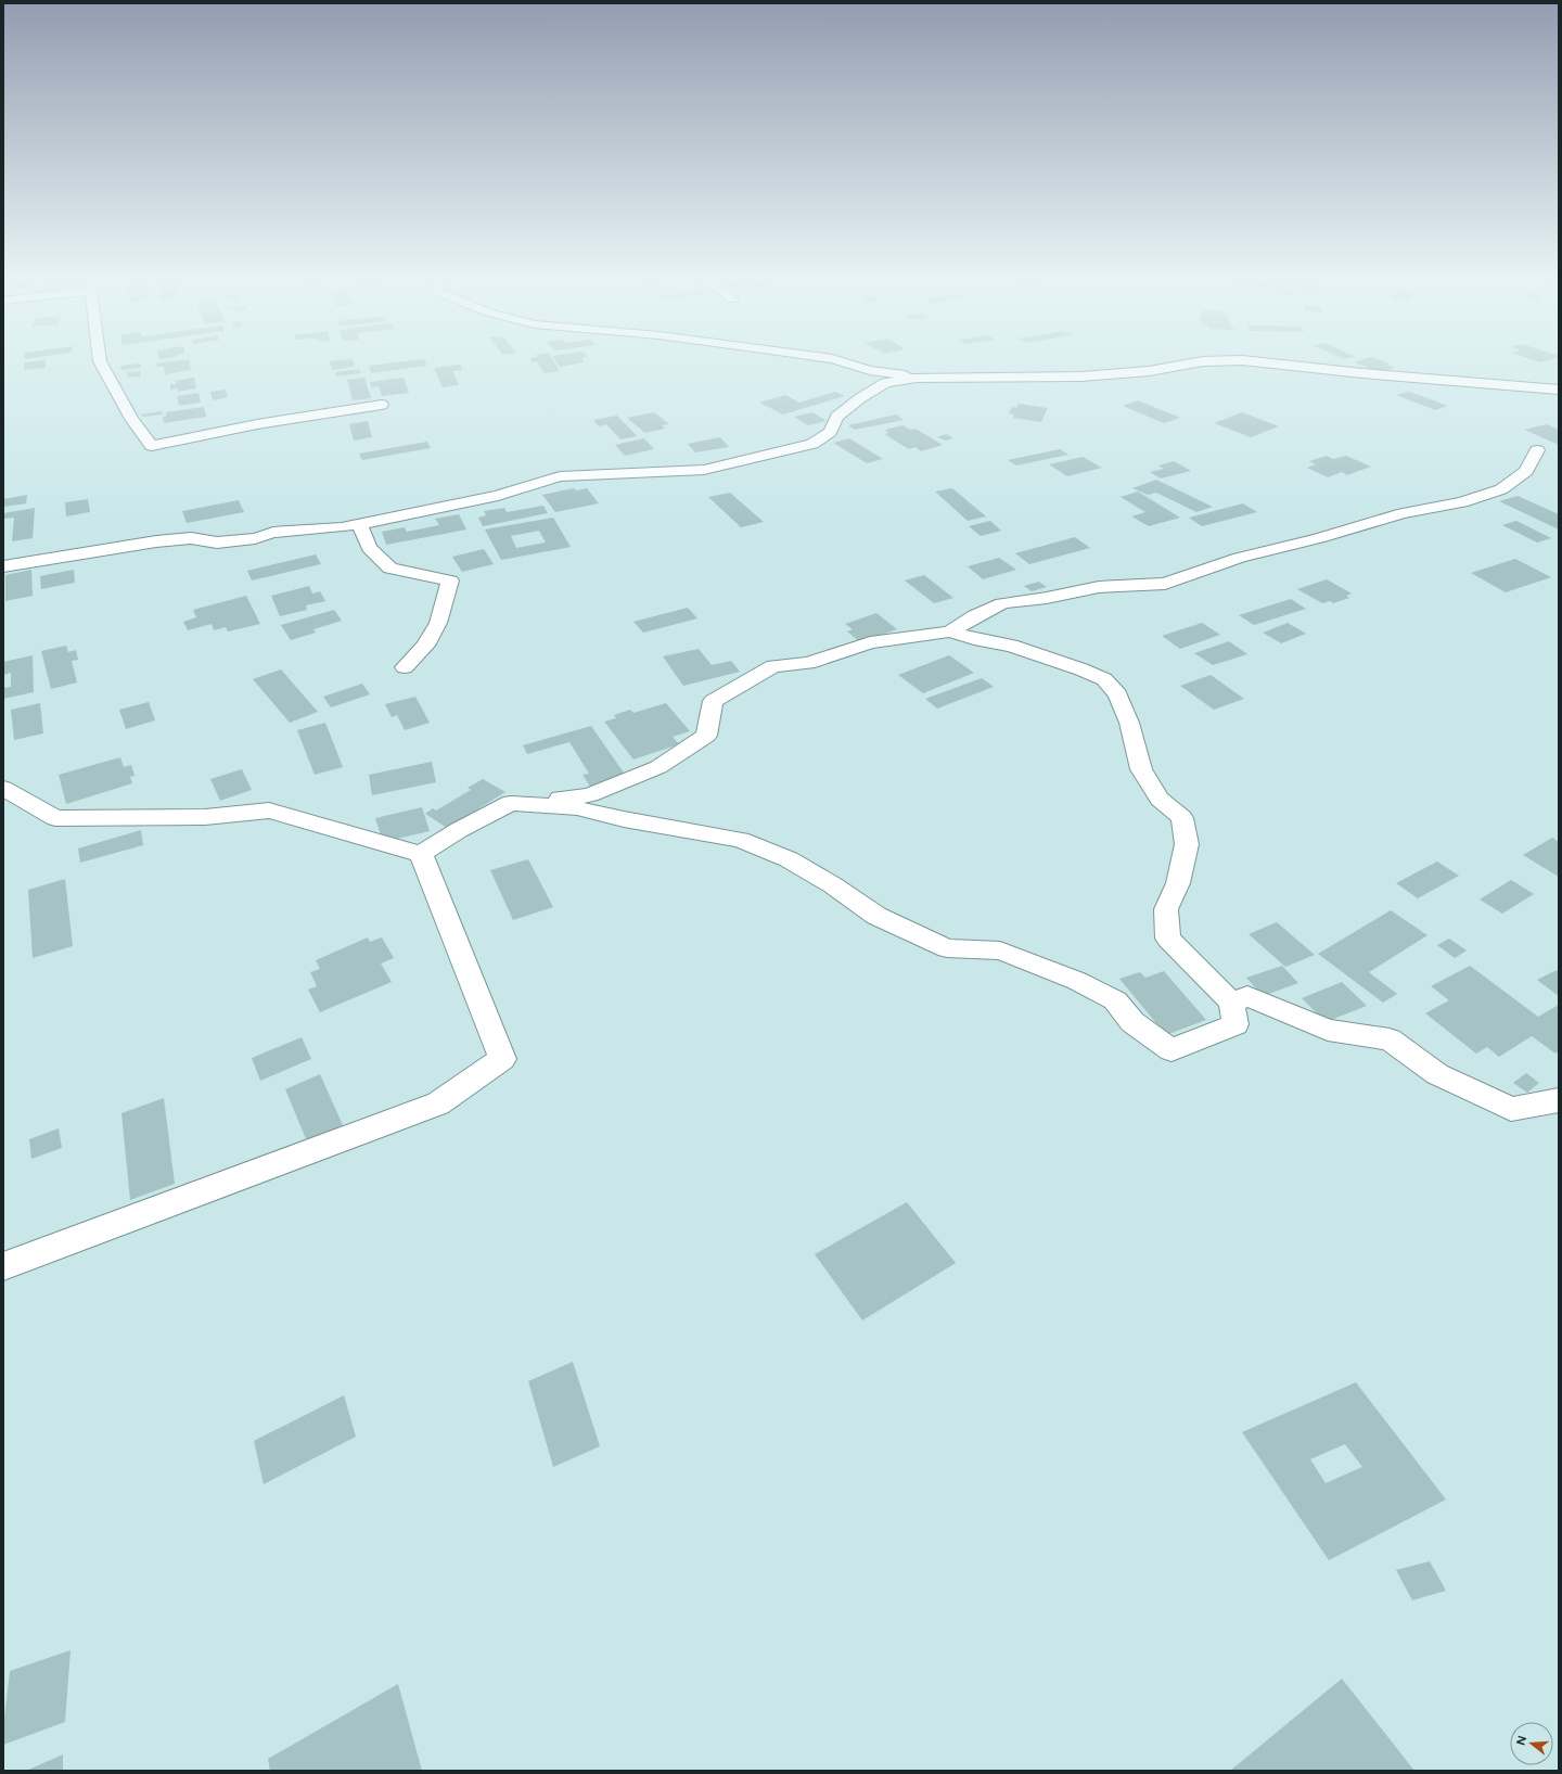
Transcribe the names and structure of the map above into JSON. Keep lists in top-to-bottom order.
{
  "north": "left"
}
